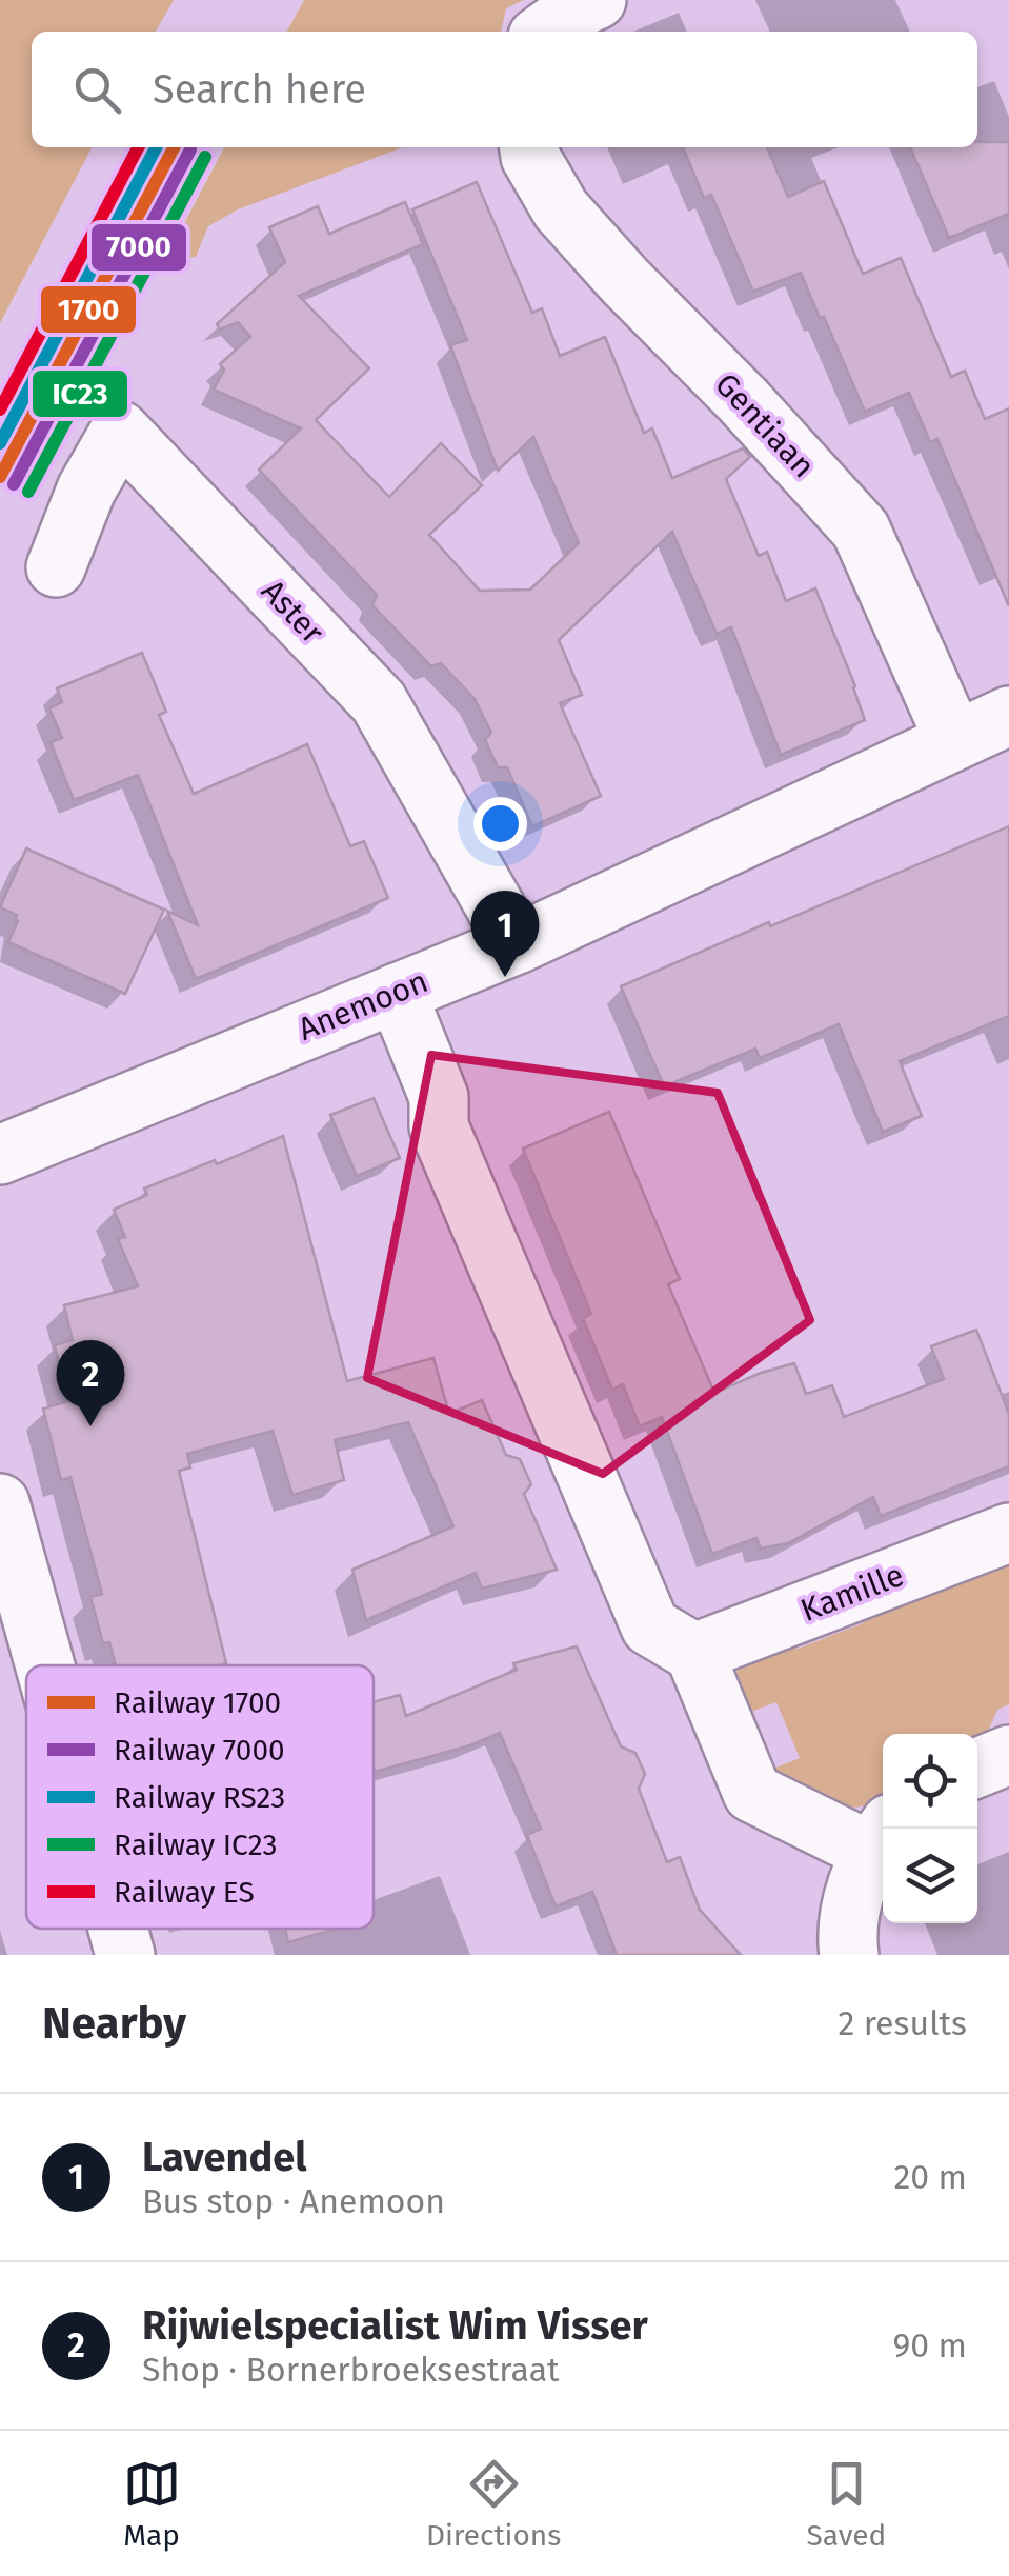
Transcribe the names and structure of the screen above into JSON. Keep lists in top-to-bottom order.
{
  "streets": {
    "street": [
      "Gentiaan",
      "Aster",
      "Anemoon",
      "Kamille"
    ]
  },
  "crossings": [
    ["Gentiaan", "Anemoon"],
    ["Aster", "Anemoon"]
  ],
  "lines": [
    "rail line 1700",
    "rail line RS23",
    "rail line ES",
    "rail line 7000",
    "rail line IC23"
  ],
  "legend": [
    "Railway 1700",
    "Railway 7000",
    "Railway RS23",
    "Railway IC23",
    "Railway ES"
  ],
  "page": {
    "search": "Search here",
    "pins": ["1", "2"],
    "heading": ["Nearby", "2 results"],
    "list": [
      {
        "mark": "1",
        "name": "Lavendel",
        "note": "Bus stop · Anemoon",
        "value": "20 m"
      },
      {
        "mark": "2",
        "name": "Rijwielspecialist Wim Visser",
        "note": "Shop · Bornerbroeksestraat",
        "value": "90 m"
      }
    ],
    "nav": ["Map", "Directions", "Saved"]
  }
}
